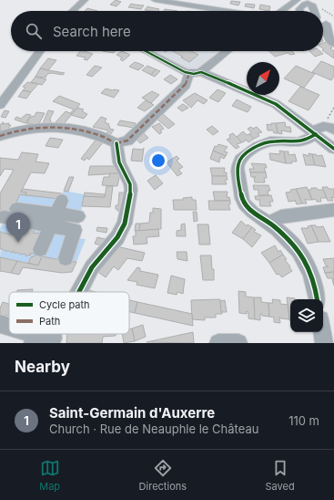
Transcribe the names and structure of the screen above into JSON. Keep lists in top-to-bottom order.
{
  "legend": ["Cycle path", "Path"],
  "north": "top right",
  "page": {
    "search": "Search here",
    "pins": "1",
    "heading": "Nearby",
    "list": [
      {
        "mark": "1",
        "name": "Saint-Germain d'Auxerre",
        "note": "Church · Rue de Neauphle le Château",
        "value": "110 m"
      }
    ],
    "nav": ["Map", "Directions", "Saved"]
  }
}
